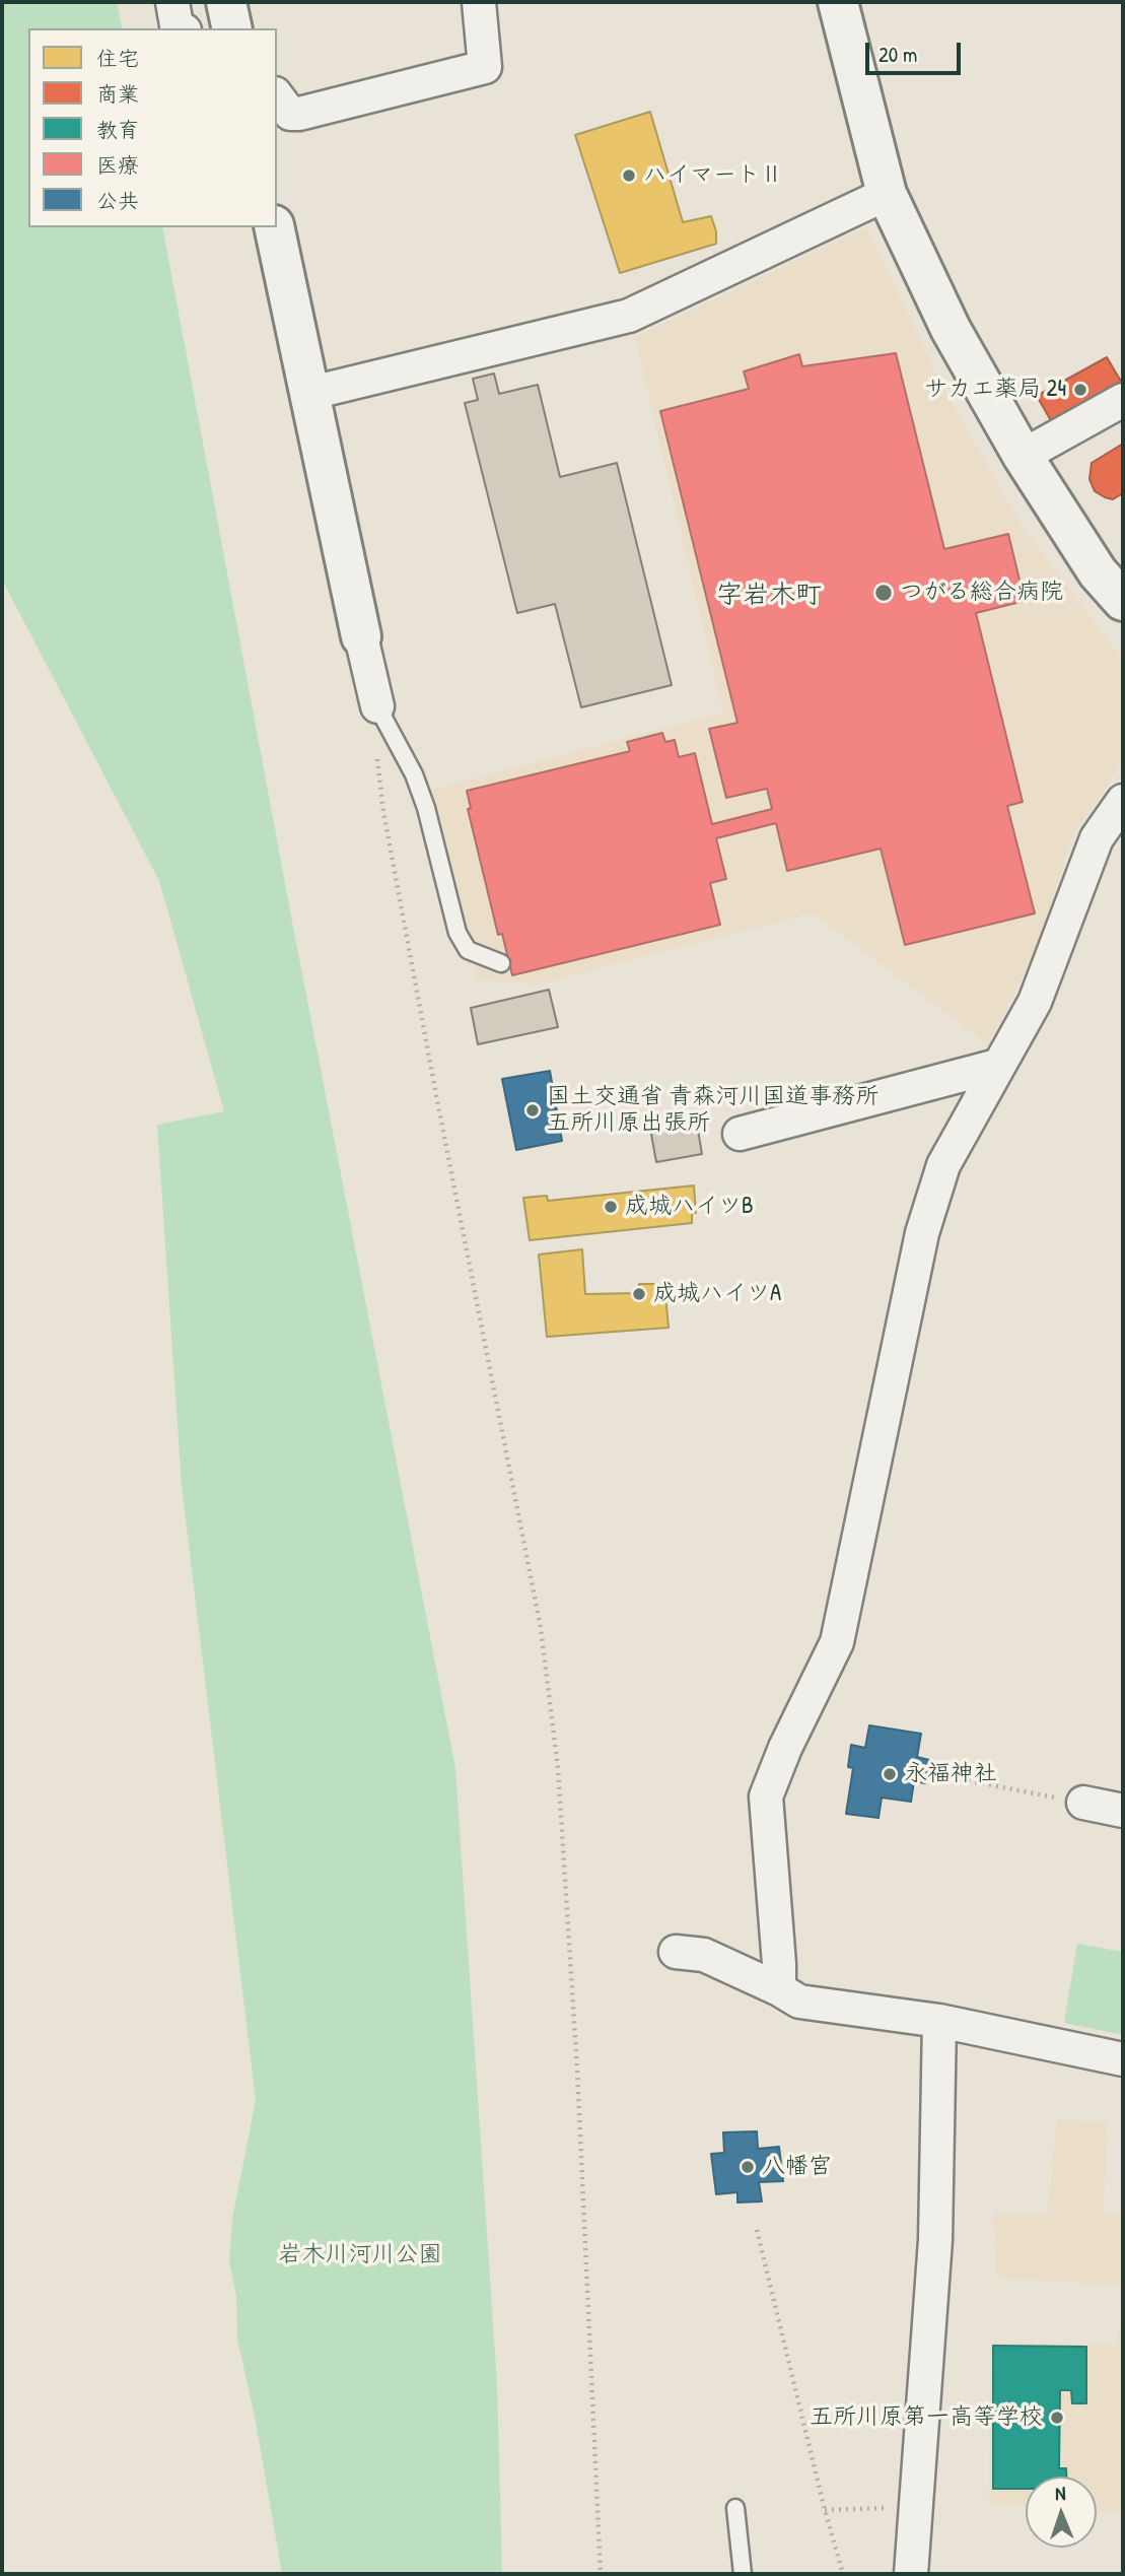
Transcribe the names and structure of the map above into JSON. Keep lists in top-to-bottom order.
{
  "districts": ["字岩木町"],
  "parks": ["岩木川河川公園"],
  "places": [
    "ハイマートⅡ",
    "サカエ薬局 24",
    "つがる総合病院",
    "国土交通省 青森河川国道事務所 五所川原出張所",
    "成城ハイツB",
    "成城ハイツA",
    "永福神社",
    "八幡宮",
    "五所川原第一高等学校"
  ],
  "legend": [
    "住宅",
    "商業",
    "教育",
    "医療",
    "公共"
  ],
  "scale_bar": "20 m",
  "north": "top"
}
